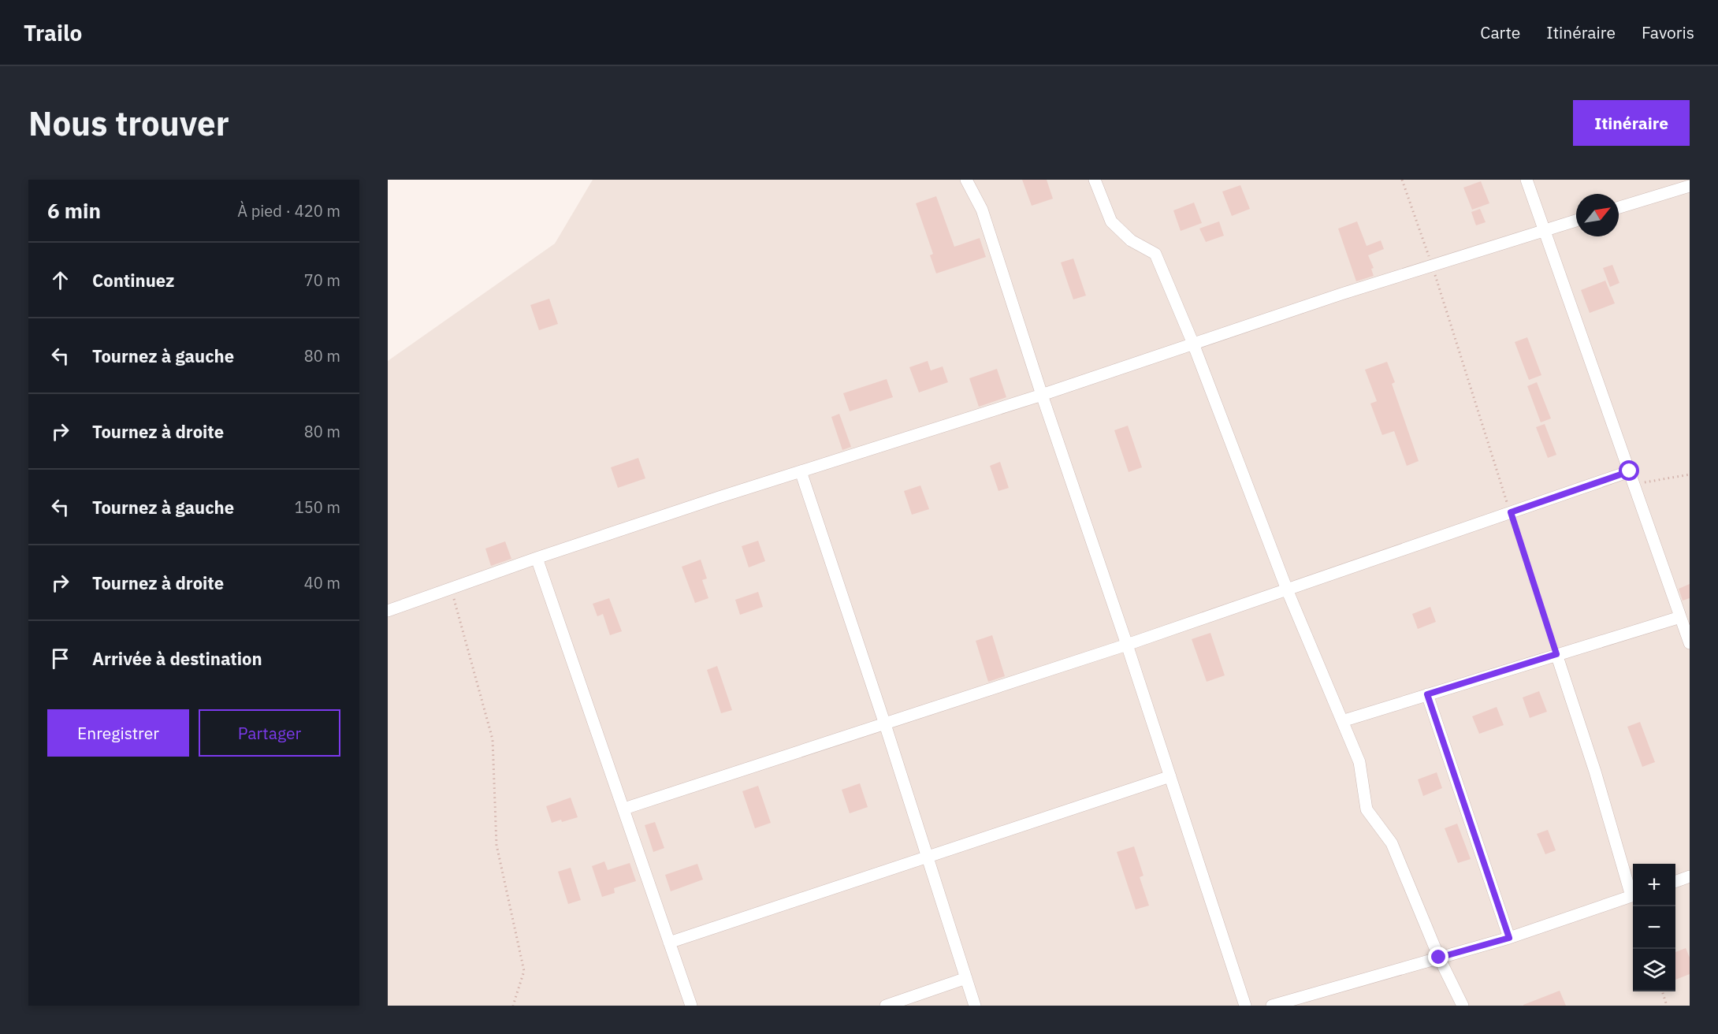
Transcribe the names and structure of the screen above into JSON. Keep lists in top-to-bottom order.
{
  "north": "top right",
  "page": {
    "header": "Trailo",
    "nav": ["Carte", "Itinéraire", "Favoris"],
    "buttons": [
      "Itinéraire",
      ["Enregistrer", "Partager"]
    ],
    "title": "Nous trouver",
    "heading": ["6 min", "À pied · 420 m"],
    "list": [
      ["Continuez", "70 m"],
      ["Tournez à gauche", "80 m"],
      ["Tournez à droite", "80 m"],
      ["Tournez à gauche", "150 m"],
      ["Tournez à droite", "40 m"],
      "Arrivée à destination"
    ],
    "map_buttons": ["+", "−"]
  }
}
